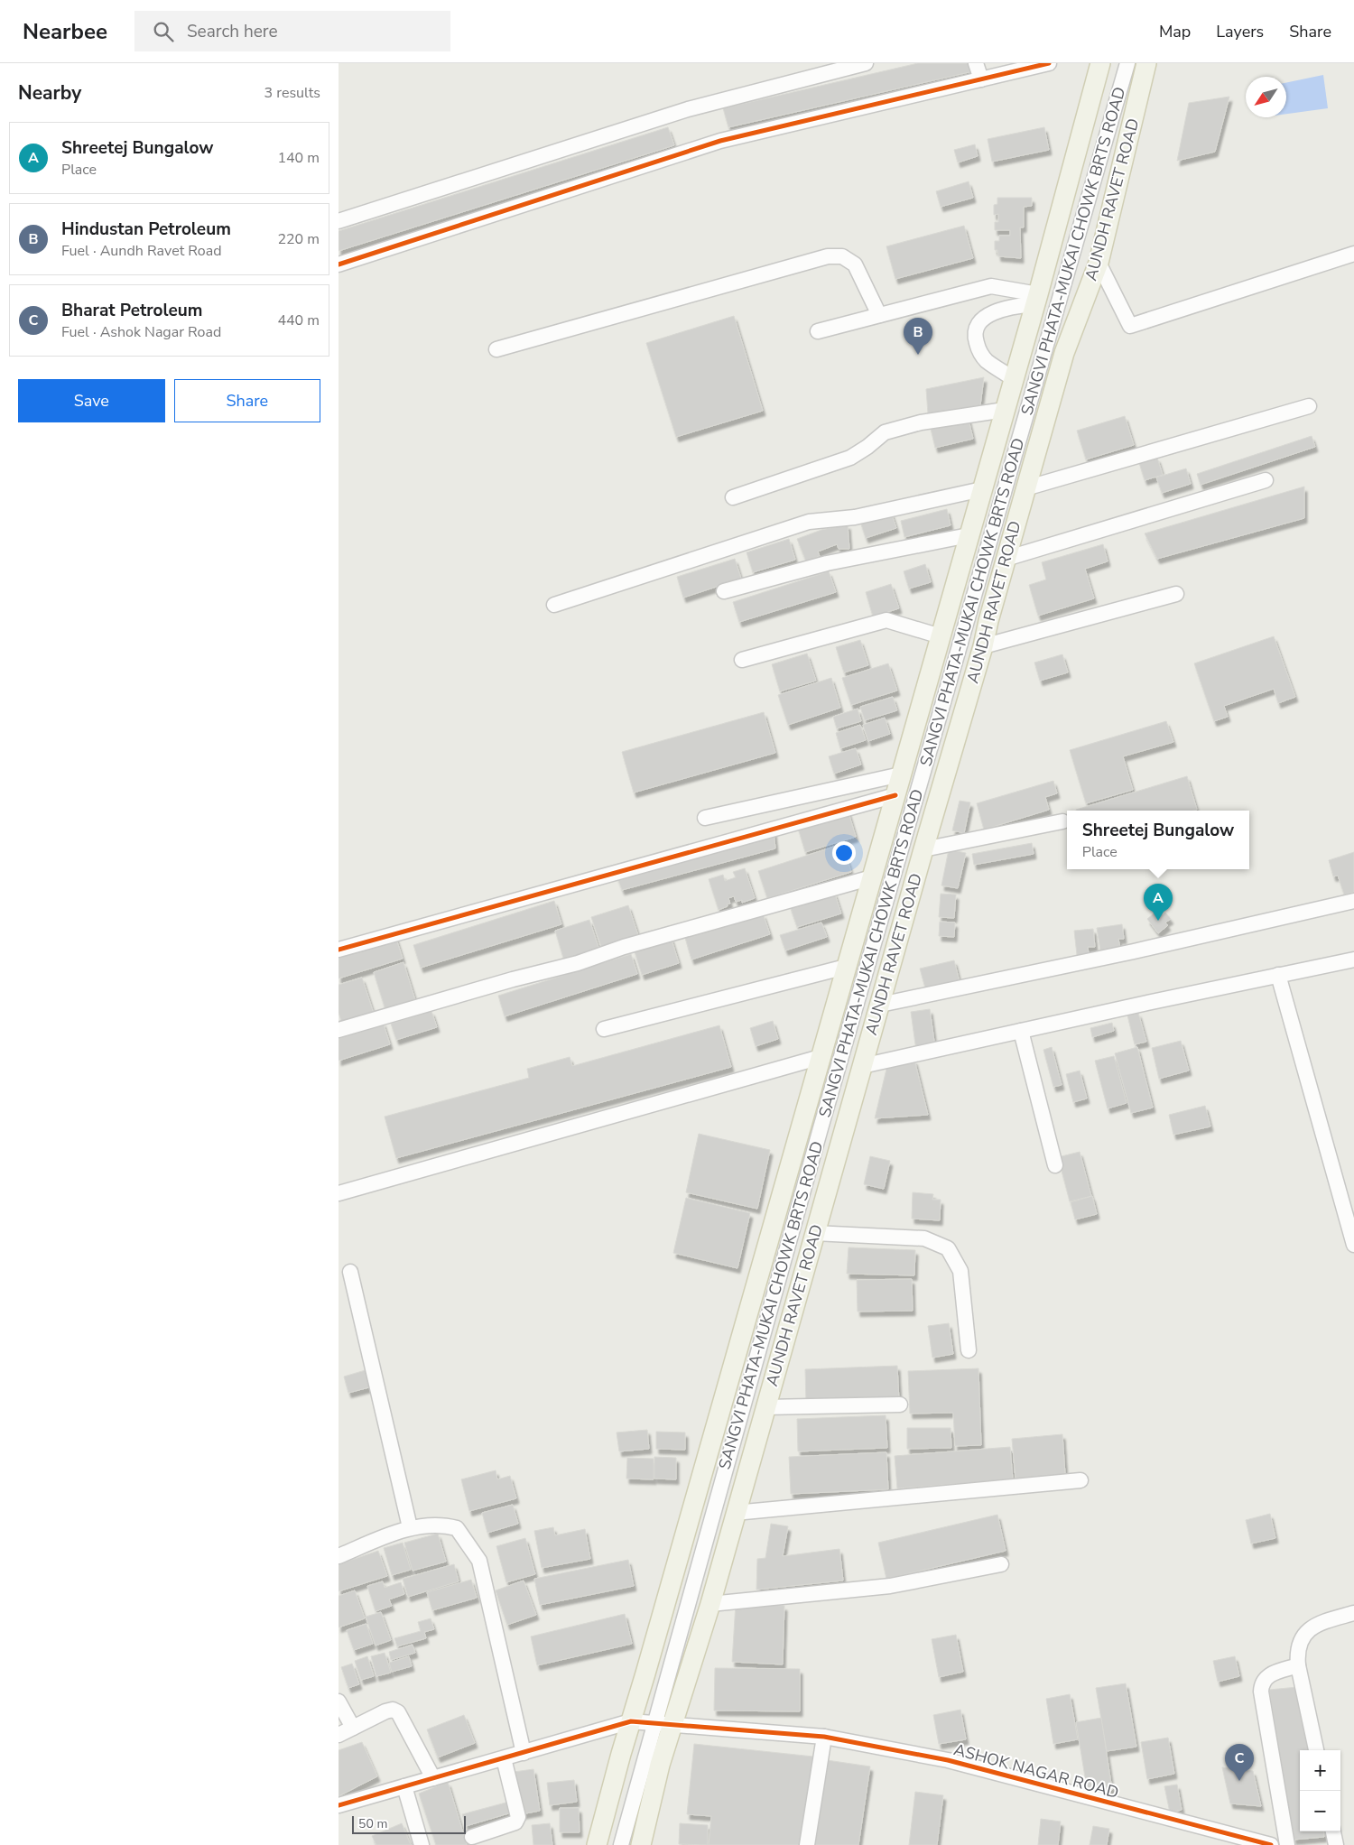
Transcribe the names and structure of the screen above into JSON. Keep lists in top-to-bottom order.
{
  "streets": {
    "main road": ["AUNDH RAVET ROAD"],
    "street": ["SANGVI PHATA-MUKAI CHOWK BRTS ROAD", "ASHOK NAGAR ROAD"]
  },
  "crossings": [
    ["AUNDH RAVET ROAD", "SANGVI PHATA-MUKAI CHOWK BRTS ROAD"],
    ["AUNDH RAVET ROAD", "ASHOK NAGAR ROAD"],
    ["SANGVI PHATA-MUKAI CHOWK BRTS ROAD", "ASHOK NAGAR ROAD"]
  ],
  "scale_bar": "50 m",
  "north": "bottom left",
  "page": {
    "header": "Nearbee",
    "search": "Search here",
    "nav": ["Map", "Layers", "Share"],
    "heading": ["Nearby", "3 results"],
    "list": [
      {
        "mark": "A",
        "name": "Shreetej Bungalow",
        "note": "Place",
        "value": "140 m"
      },
      {
        "mark": "B",
        "name": "Hindustan Petroleum",
        "note": "Fuel · Aundh Ravet Road",
        "value": "220 m"
      },
      {
        "mark": "C",
        "name": "Bharat Petroleum",
        "note": "Fuel · Ashok Nagar Road",
        "value": "440 m"
      }
    ],
    "pins": ["B", "A", "C"],
    "buttons": ["Save", "Share"],
    "popup": ["Shreetej Bungalow", "Place"],
    "map_buttons": ["+", "−"],
    "scale": "50 m"
  }
}
